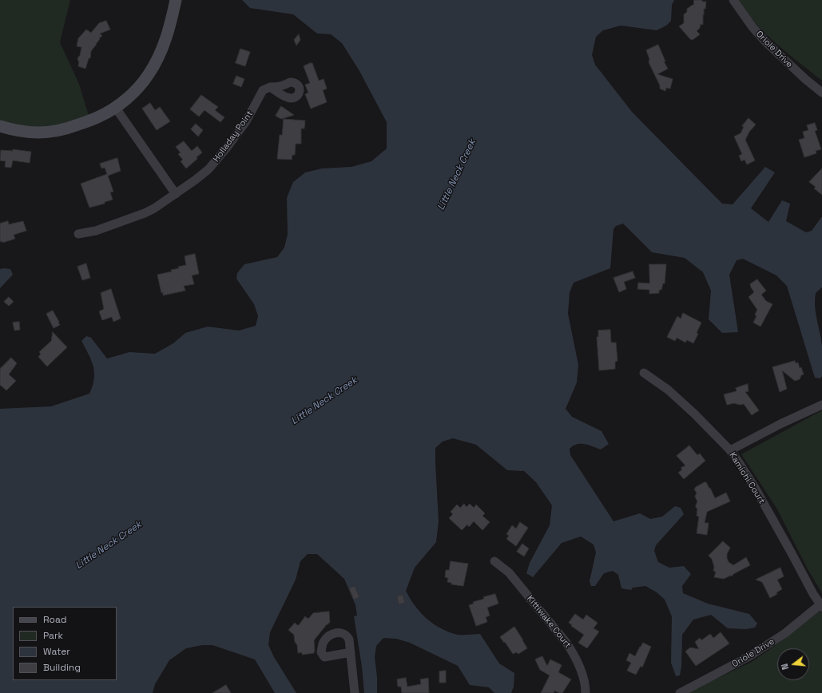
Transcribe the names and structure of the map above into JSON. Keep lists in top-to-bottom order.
{
  "streets": {
    "street": [
      "Oriole Drive",
      "Holladay Point",
      "Kamichi Court",
      "Kittiwake Court"
    ]
  },
  "crossings": [
    ["Oriole Drive", "Kamichi Court"]
  ],
  "water": ["Little Neck Creek"],
  "legend": [
    "Road",
    "Park",
    "Water",
    "Building"
  ],
  "north": "left"
}
